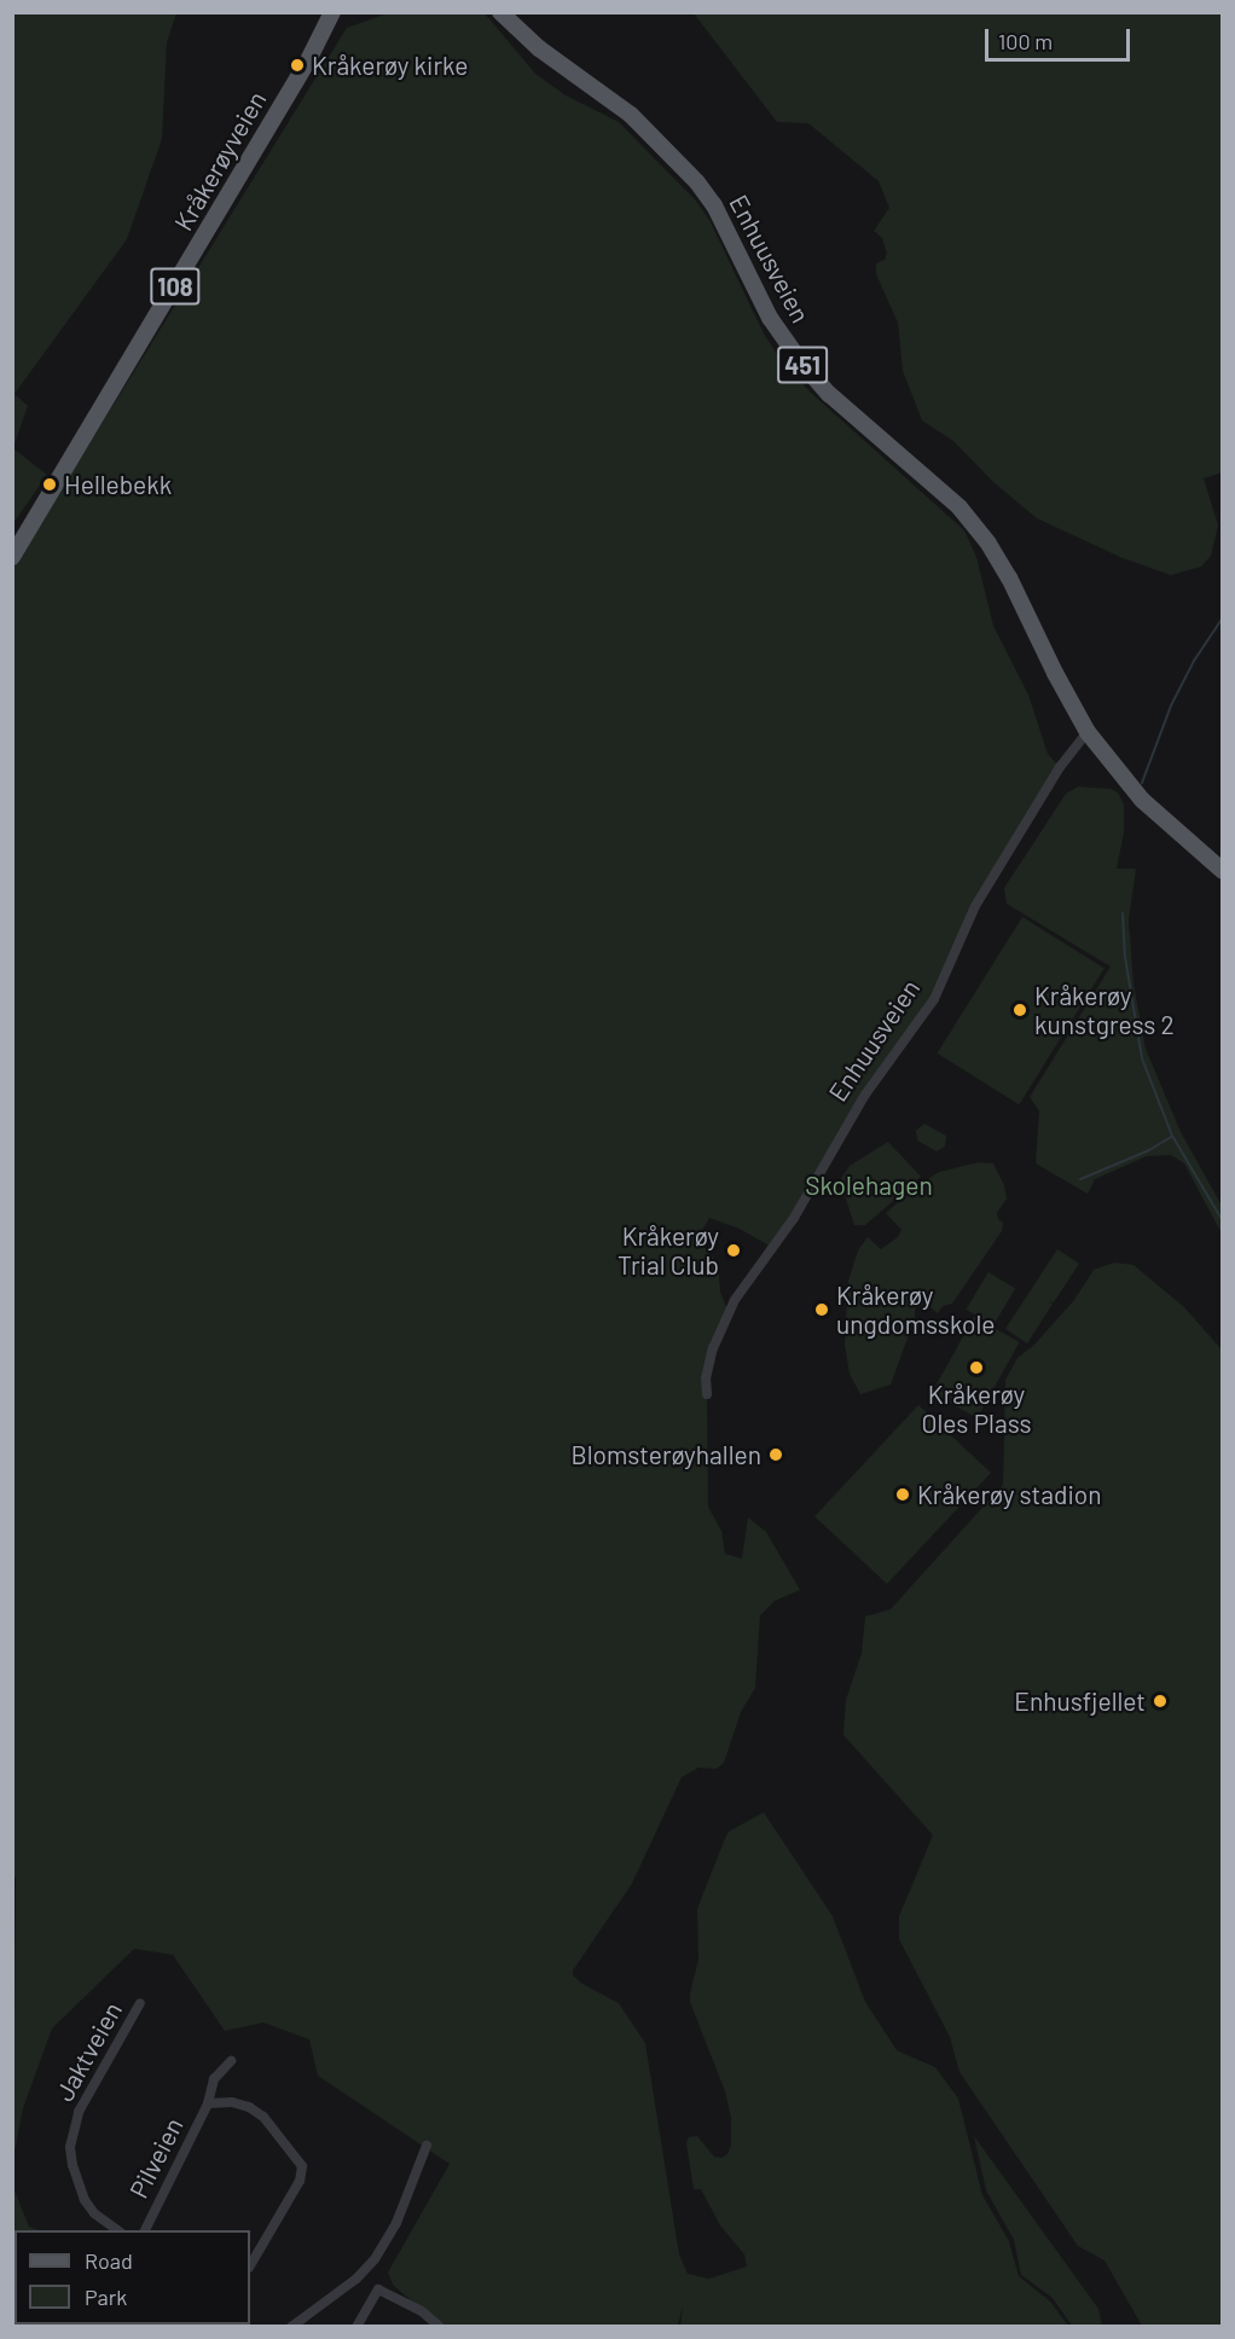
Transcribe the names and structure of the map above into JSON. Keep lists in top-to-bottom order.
{
  "streets": {
    "main road": [
      "Kråkerøyveien",
      "Enhuusveien",
      "108",
      "451"
    ],
    "street": ["Jaktveien", "Pilveien"]
  },
  "parks": ["Skolehagen"],
  "places": [
    "Kråkerøy kirke",
    "Hellebekk",
    "Kråkerøy kunstgress 2",
    "Kråkerøy Trial Club",
    "Kråkerøy ungdomsskole",
    "Kråkerøy Oles Plass",
    "Blomsterøyhallen",
    "Kråkerøy stadion",
    "Enhusfjellet"
  ],
  "legend": ["Road", "Park"],
  "scale_bar": "100 m"
}
